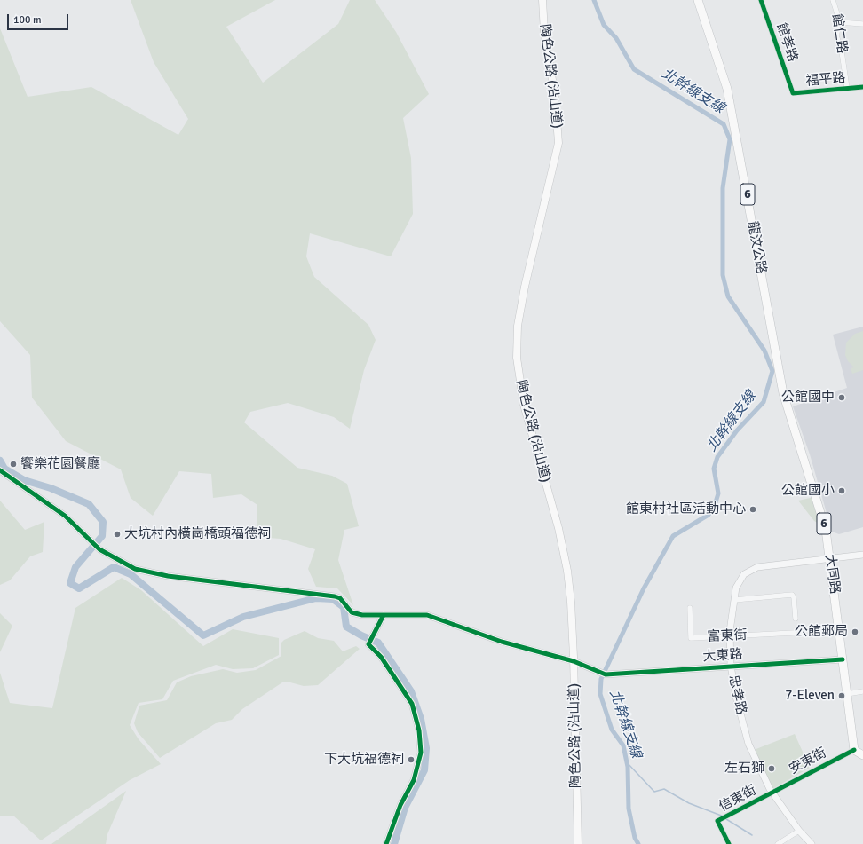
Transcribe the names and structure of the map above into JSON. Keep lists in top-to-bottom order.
{
  "streets": {
    "main road": [
      "陶色公路 (沿山道)",
      "6",
      "龍汶公路",
      "大同路"
    ],
    "street": [
      "館仁路",
      "館孝路",
      "福平路",
      "富東街",
      "大東路",
      "忠孝路",
      "安東街",
      "信東街"
    ]
  },
  "crossings": [
    ["館仁路", "福平路"],
    ["館孝路", "福平路"],
    ["陶色公路 (沿山道)", "大東路"],
    ["龍汶公路", "大同路"],
    ["大同路", "大東路"],
    ["大同路", "忠孝路"],
    ["大同路", "安東街"],
    ["富東街", "忠孝路"],
    ["大東路", "忠孝路"],
    ["忠孝路", "安東街"],
    ["忠孝路", "信東街"],
    ["安東街", "信東街"]
  ],
  "water": ["北幹線支線"],
  "places": [
    "公館國中",
    "饗樂花園餐廳",
    "公館國小",
    "館東村社區活動中心",
    "大坑村內橫崗橋頭福德祠",
    "公館郵局",
    "7-Eleven",
    "下大坑福德祠",
    "左石獅"
  ],
  "scale_bar": "100 m"
}
